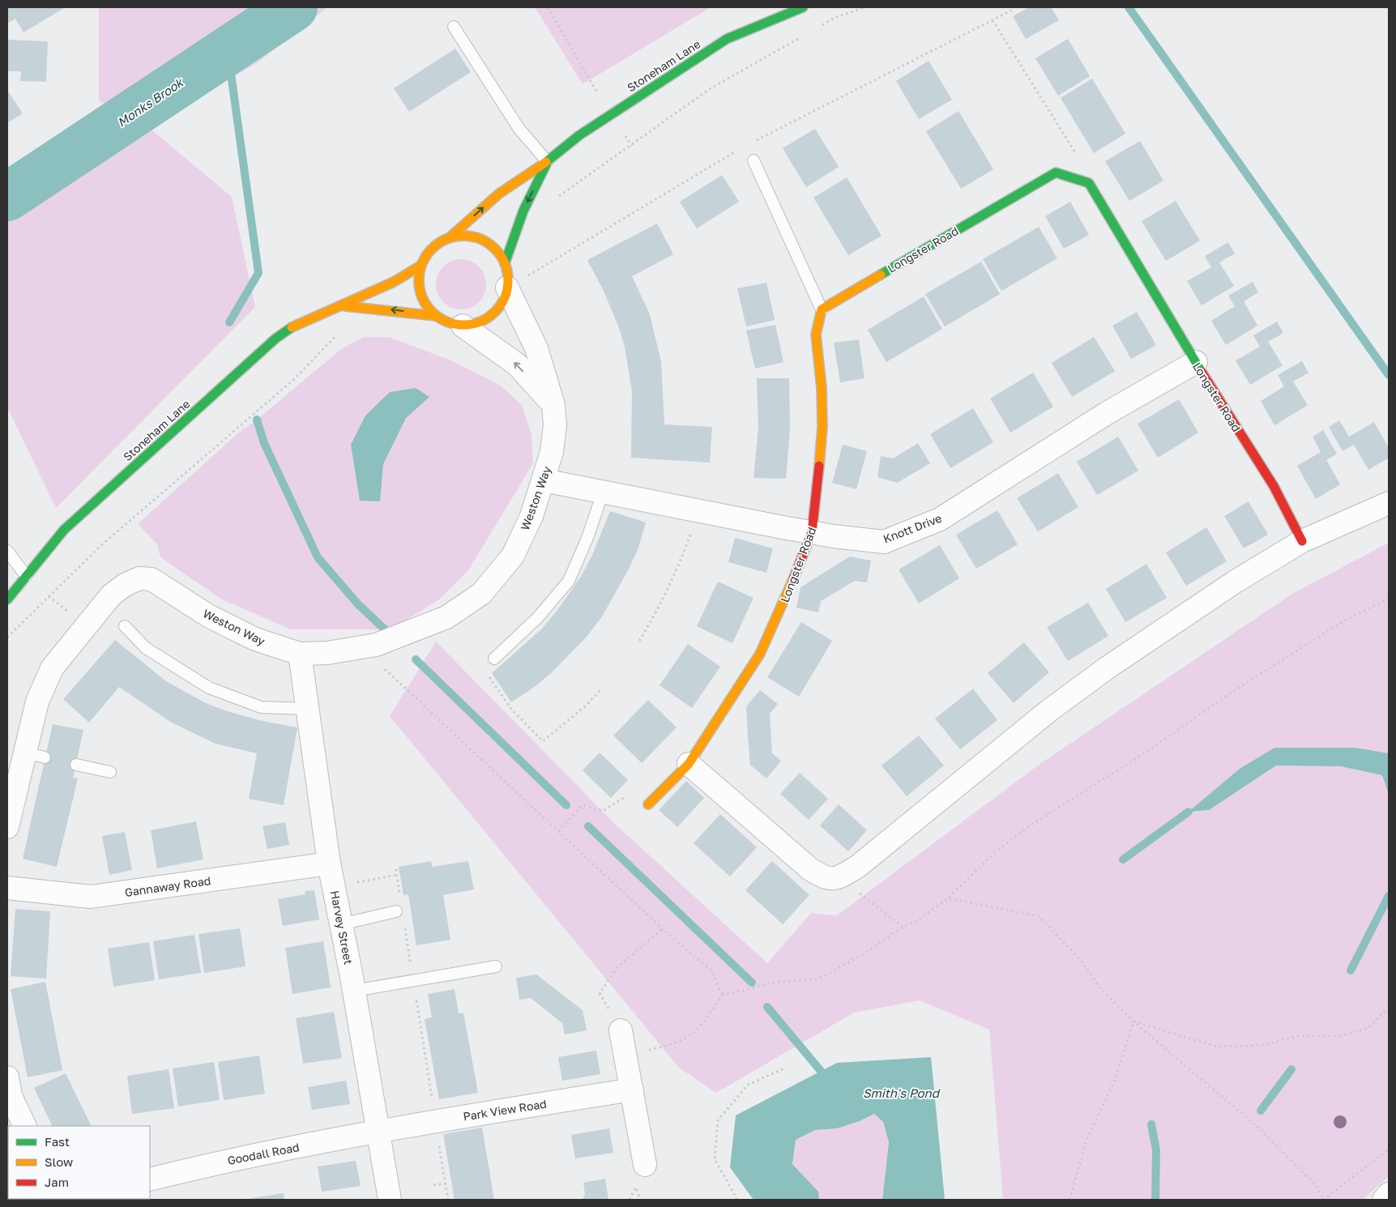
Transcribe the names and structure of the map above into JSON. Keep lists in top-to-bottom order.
{
  "streets": {
    "street": [
      "Stoneham Lane",
      "Longster Road",
      "Weston Way",
      "Knott Drive",
      "Gannaway Road",
      "Harvey Street",
      "Park View Road",
      "Goodall Road"
    ]
  },
  "crossings": [
    ["Stoneham Lane", "Weston Way"],
    ["Longster Road", "Knott Drive"],
    ["Weston Way", "Knott Drive"],
    ["Weston Way", "Harvey Street"],
    ["Gannaway Road", "Harvey Street"],
    ["Harvey Street", "Park View Road"],
    ["Harvey Street", "Goodall Road"],
    ["Park View Road", "Goodall Road"]
  ],
  "water": ["Monks Brook", "Smith's Pond"],
  "legend": ["Fast", "Slow", "Jam"]
}
